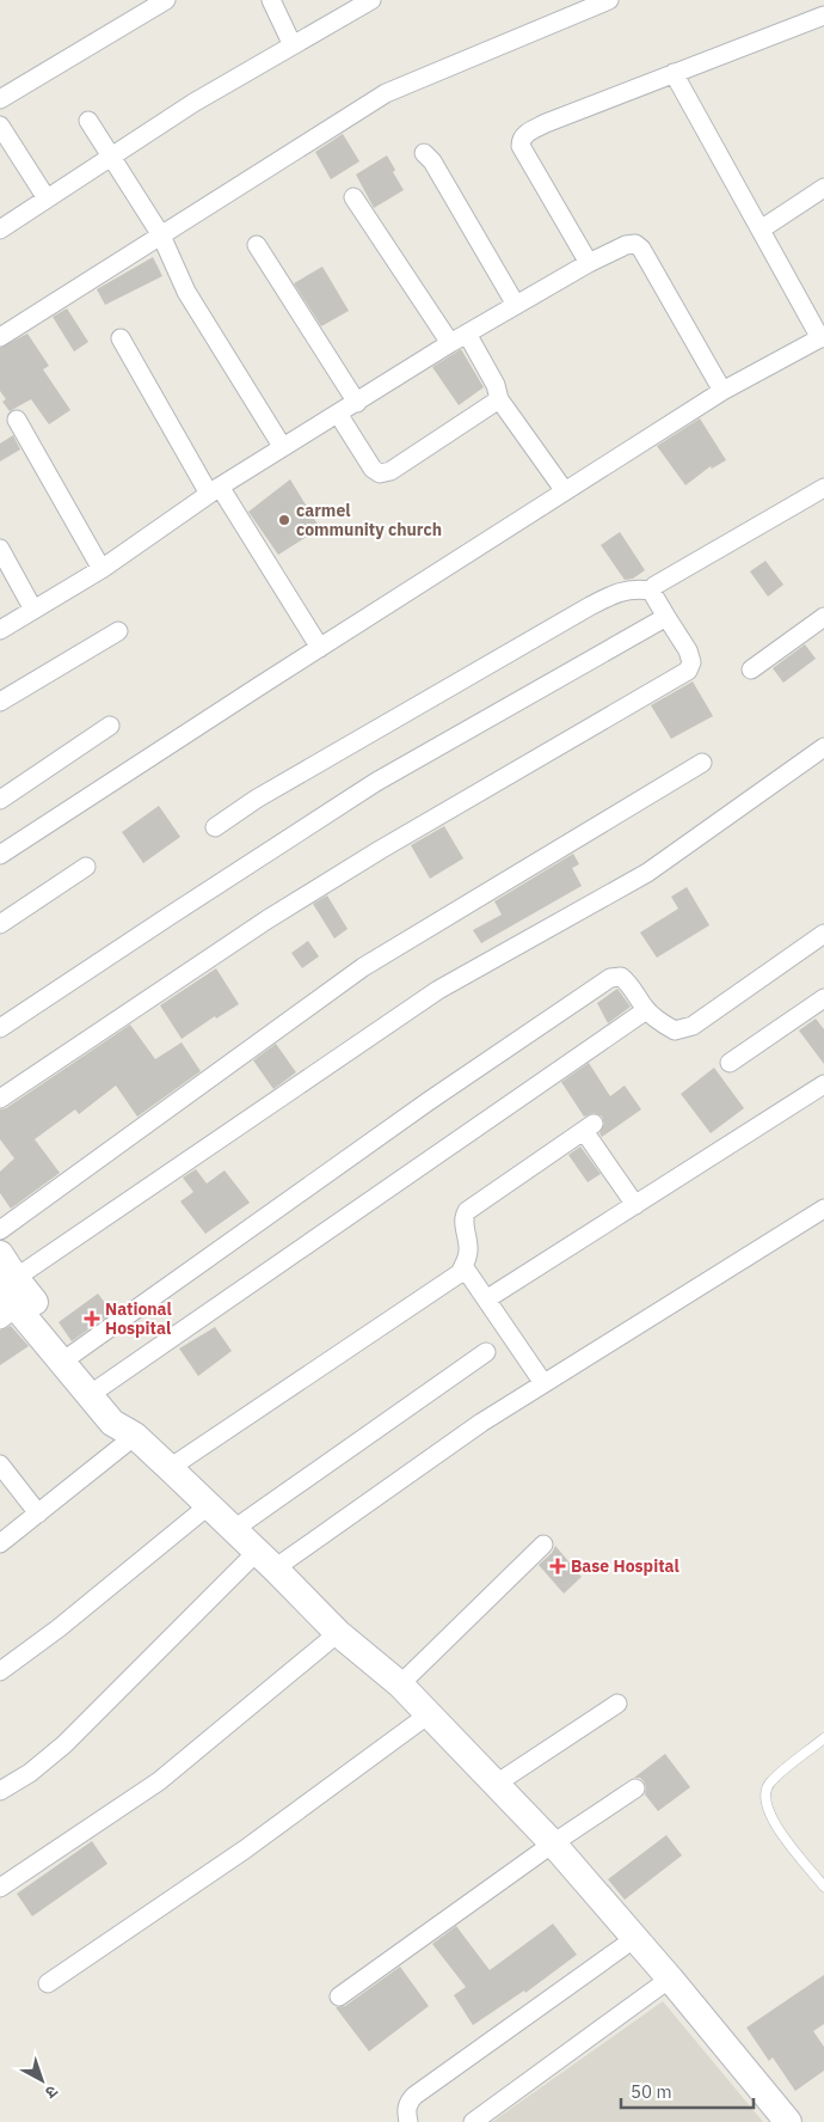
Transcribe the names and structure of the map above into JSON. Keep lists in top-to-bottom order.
{
  "places": {
    "other": ["carmel community church"],
    "health": ["National Hospital", "Base Hospital"]
  },
  "scale_bar": "50 m",
  "north": "bottom right"
}
